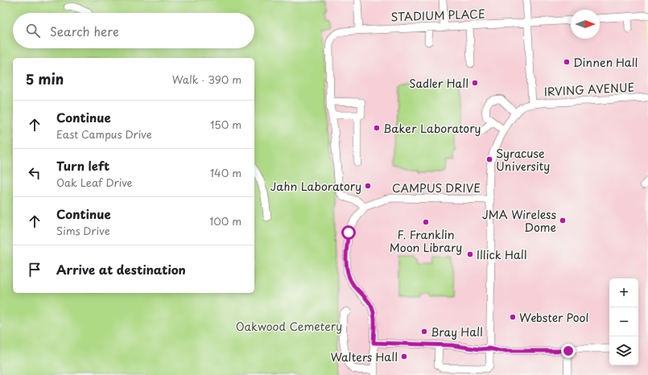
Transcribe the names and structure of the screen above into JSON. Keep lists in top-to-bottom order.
{
  "streets": {
    "street": ["STADIUM PLACE", "IRVING AVENUE", "CAMPUS DRIVE"]
  },
  "crossings": [
    ["STADIUM PLACE", "CAMPUS DRIVE"]
  ],
  "parks": ["Oakwood Cemetery"],
  "places": [
    "Dinnen Hall",
    "Sadler Hall",
    "Baker Laboratory",
    "Syracuse University",
    "Jahn Laboratory",
    "JMA Wireless Dome",
    "F. Franklin Moon Library",
    "Illick Hall",
    "Webster Pool",
    "Bray Hall",
    "Walters Hall"
  ],
  "north": "right",
  "page": {
    "search": "Search here",
    "heading": ["5 min", "Walk · 390 m"],
    "list": [
      ["Continue", "East Campus Drive", "150 m"],
      ["Turn left", "Oak Leaf Drive", "140 m"],
      ["Continue", "Sims Drive", "100 m"],
      "Arrive at destination"
    ],
    "map_buttons": ["+", "−"]
  }
}
